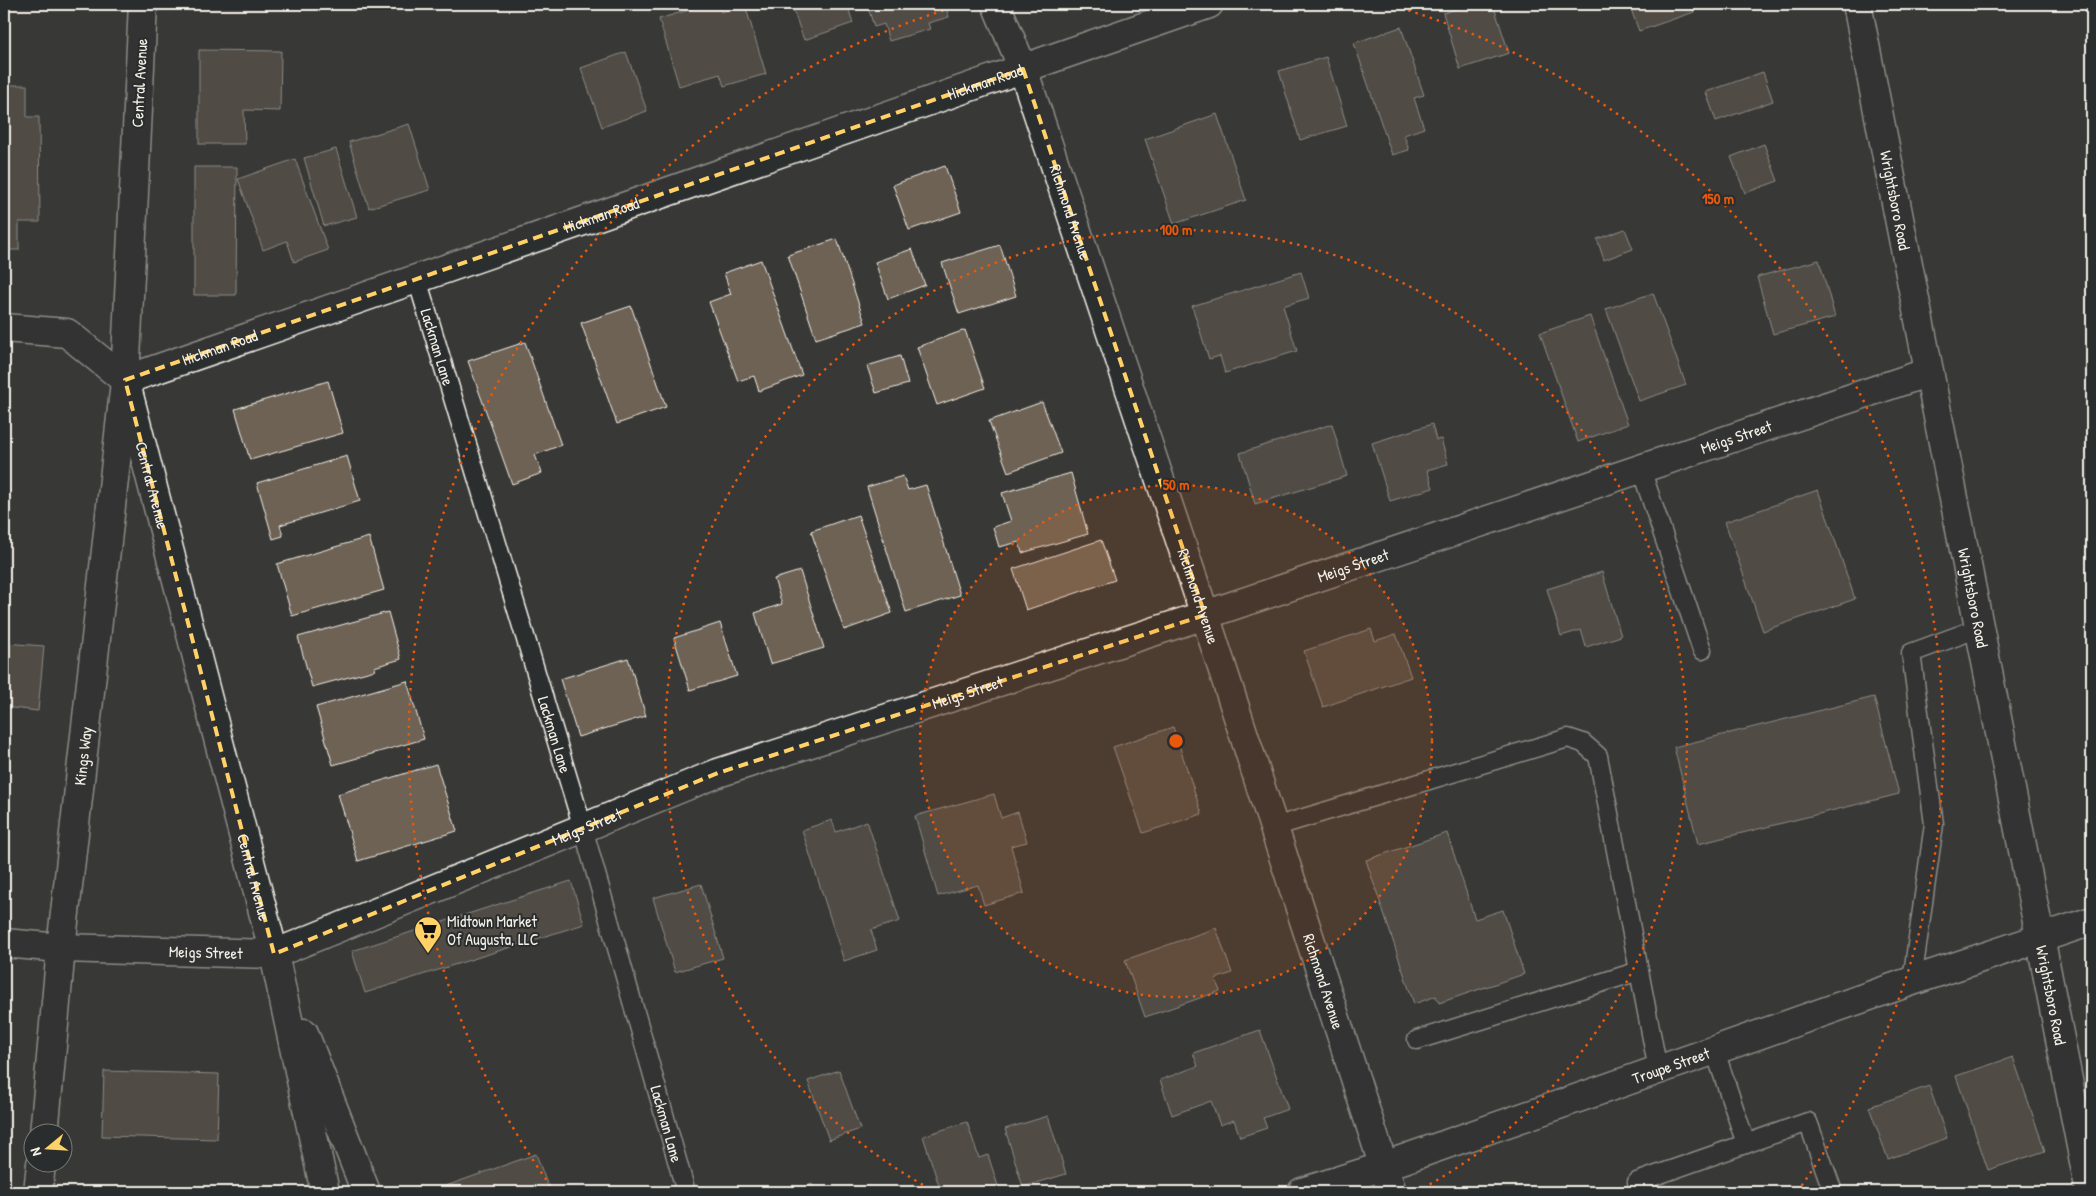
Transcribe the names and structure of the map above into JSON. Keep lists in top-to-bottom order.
{
  "streets": {
    "street": [
      "Hickman Road",
      "Central Avenue",
      "Wrightsboro Road",
      "Richmond Avenue",
      "Meigs Street",
      "Kings Way",
      "Troupe Street"
    ],
    "lane": ["Lackman Lane"]
  },
  "crossings": [
    ["Hickman Road", "Central Avenue"],
    ["Hickman Road", "Richmond Avenue"],
    ["Hickman Road", "Lackman Lane"],
    ["Hickman Road", "Kings Way"],
    ["Central Avenue", "Meigs Street"],
    ["Central Avenue", "Kings Way"],
    ["Wrightsboro Road", "Meigs Street"],
    ["Wrightsboro Road", "Troupe Street"],
    ["Richmond Avenue", "Meigs Street"],
    ["Richmond Avenue", "Troupe Street"],
    ["Lackman Lane", "Meigs Street"],
    ["Meigs Street", "Kings Way"]
  ],
  "places": {
    "supermarket": ["Midtown Market Of Augusta, LLC"]
  },
  "north": "left",
  "rings": ["150 m", "100 m", "50 m"]
}
